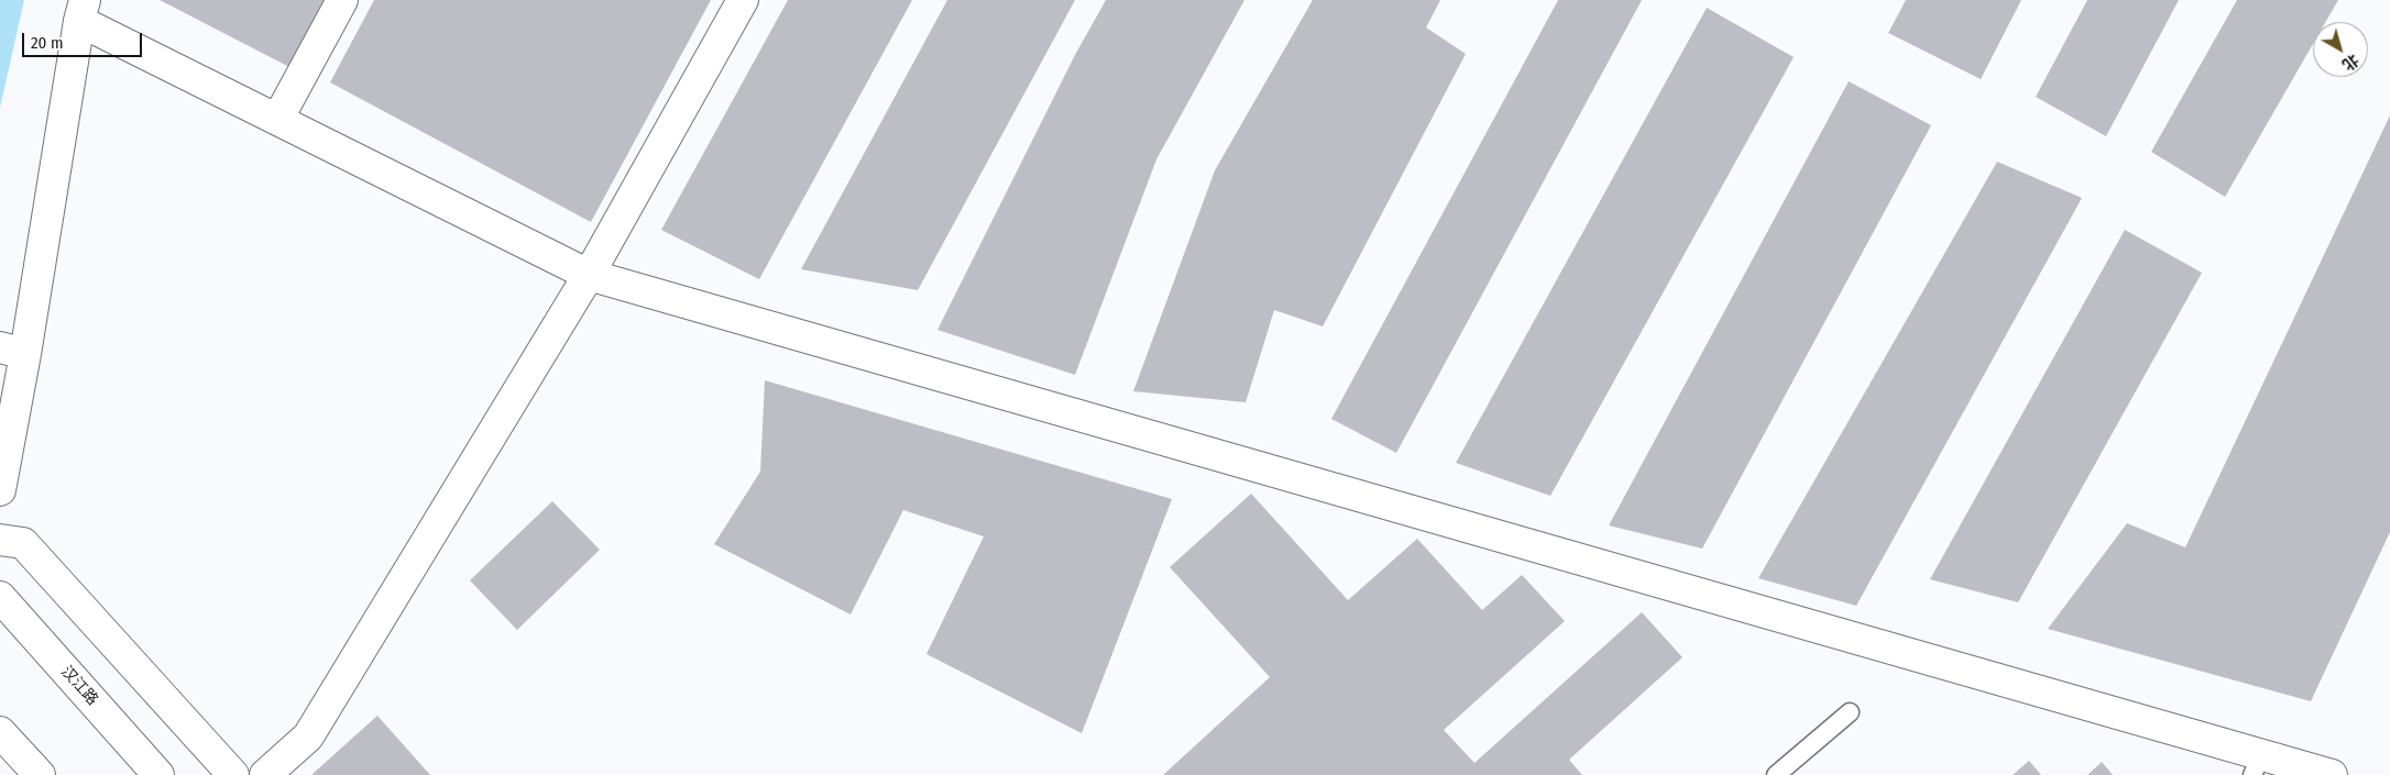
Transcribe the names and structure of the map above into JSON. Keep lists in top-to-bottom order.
{
  "streets": {
    "street": ["汉江路"]
  },
  "scale_bar": "20 m",
  "north": "bottom right"
}
